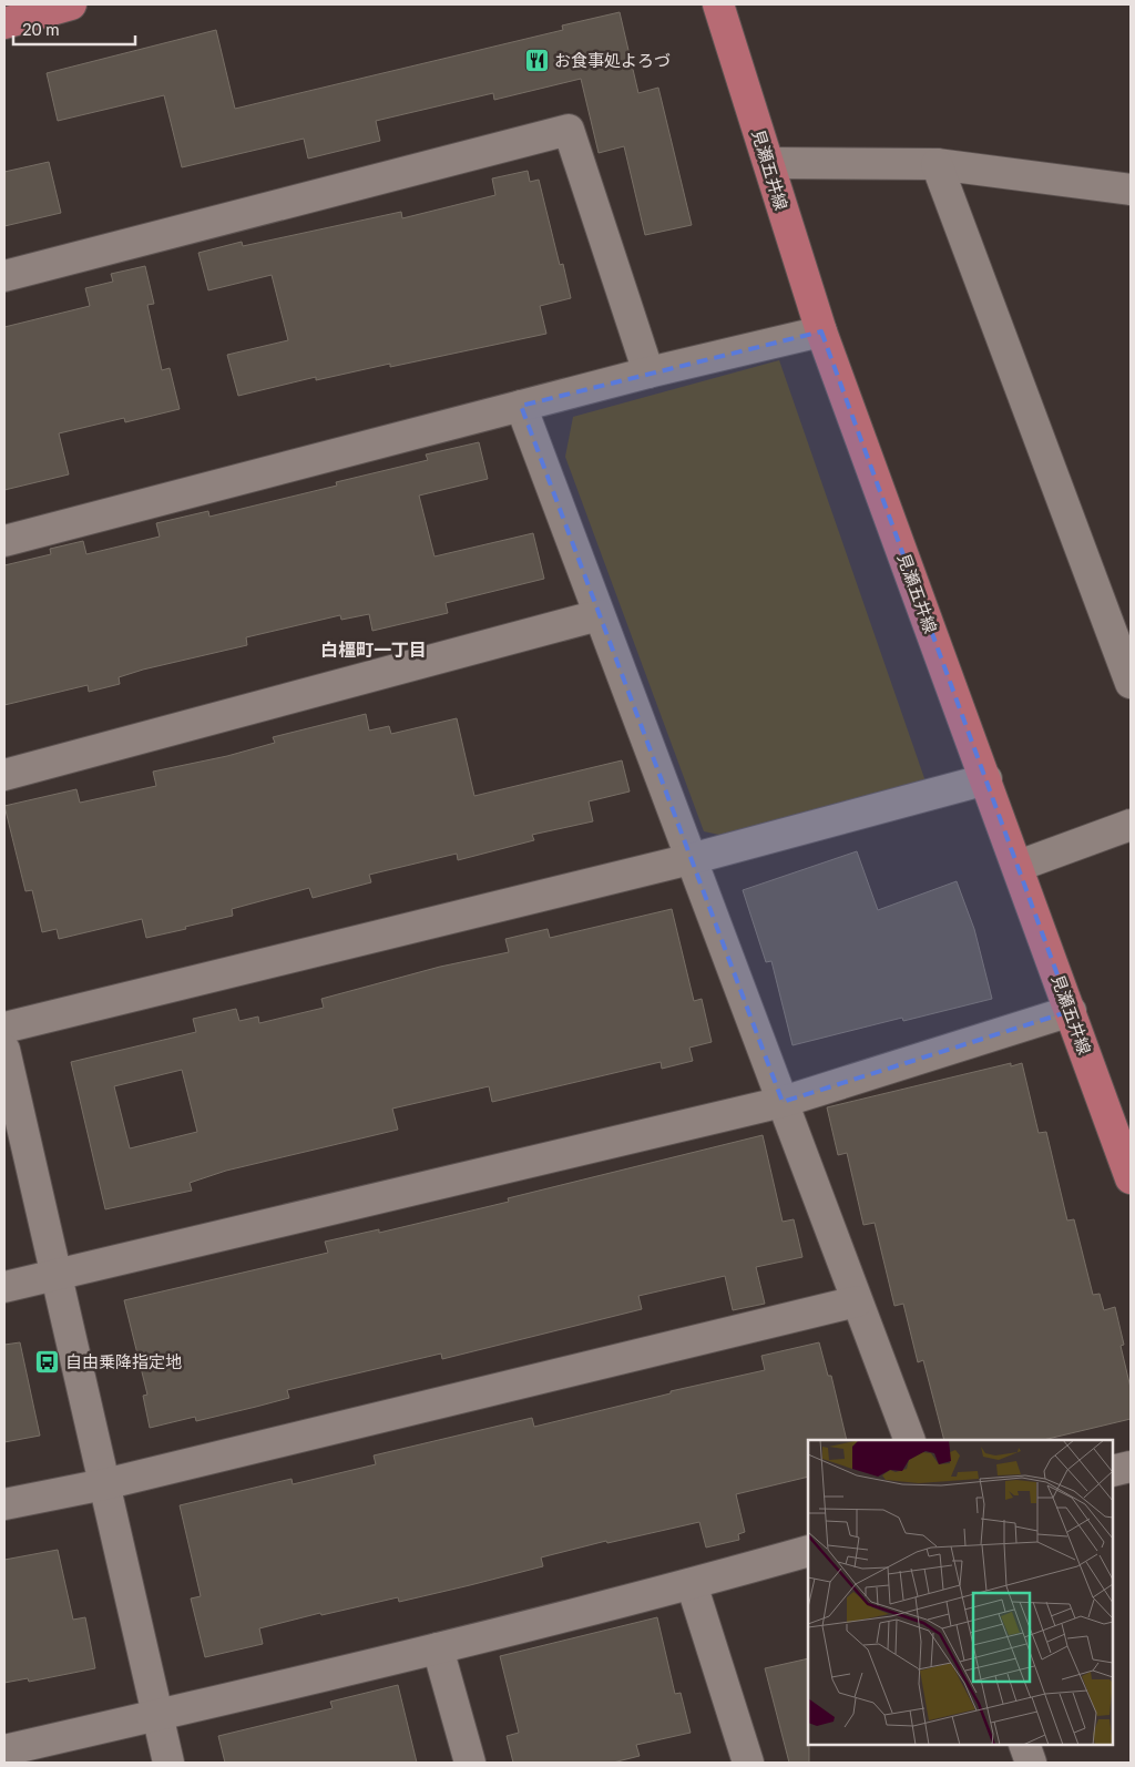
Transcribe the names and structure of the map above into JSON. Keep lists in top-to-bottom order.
{
  "streets": {
    "main road": ["見瀬五井線"]
  },
  "districts": ["白橿町一丁目"],
  "places": {
    "restaurant": ["お食事処よろづ"],
    "bus stop": ["自由乗降指定地"]
  },
  "scale_bar": "20 m"
}
